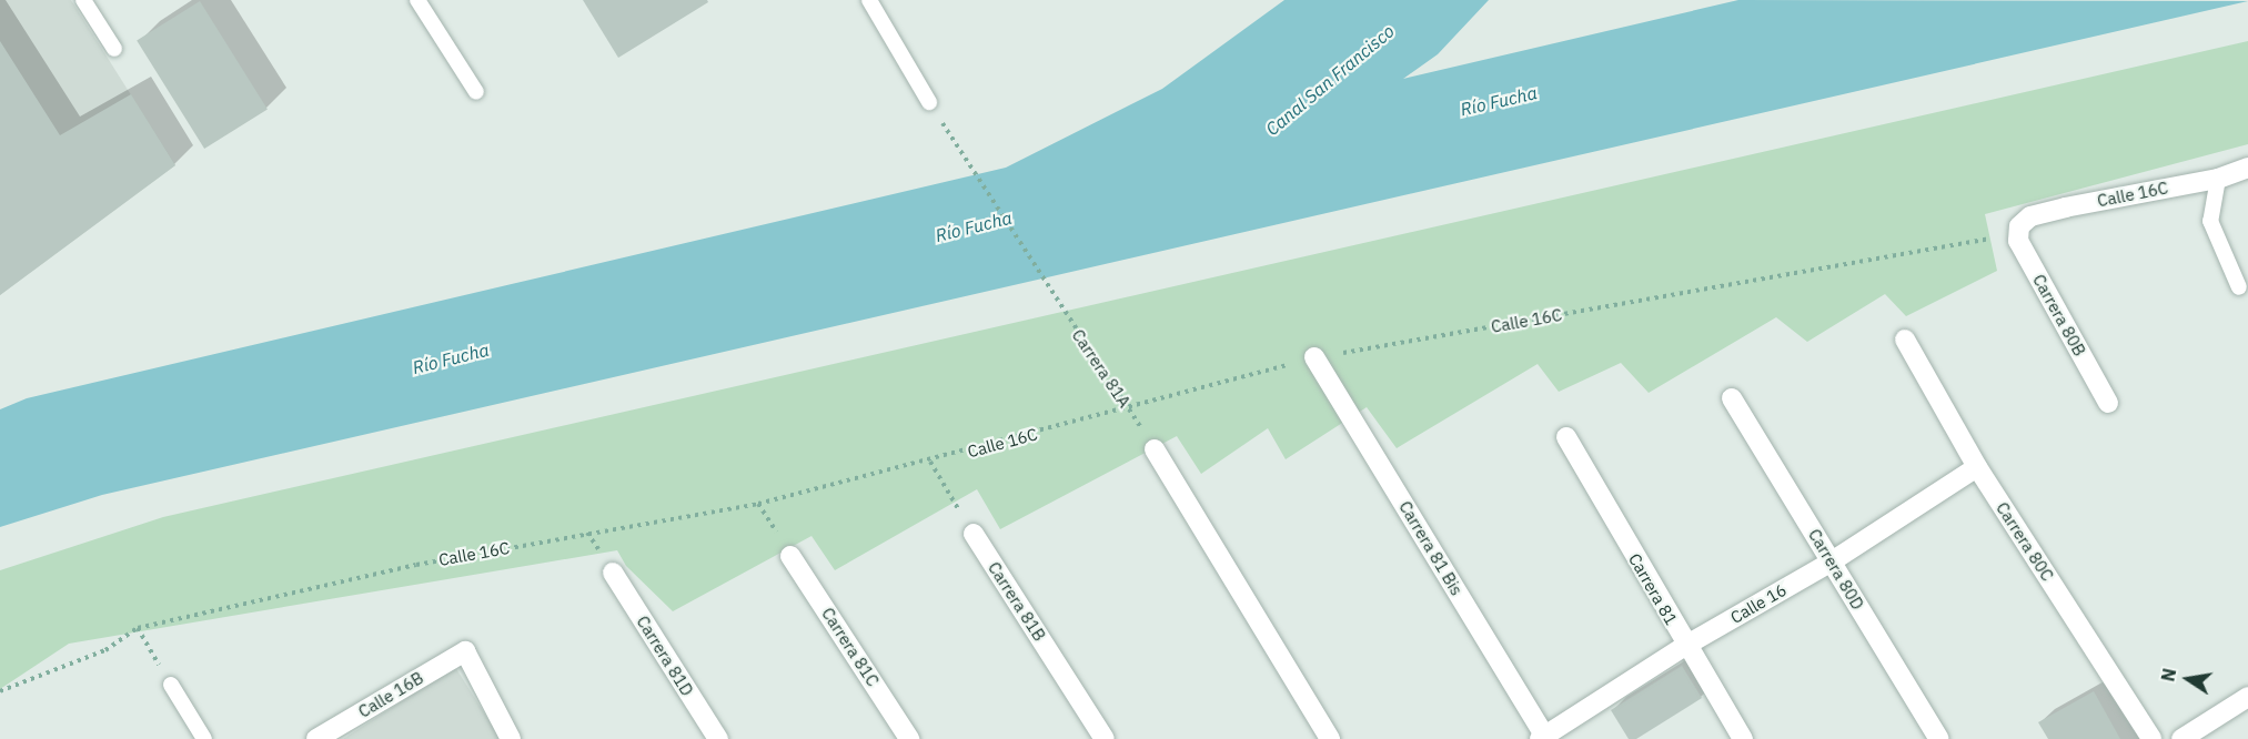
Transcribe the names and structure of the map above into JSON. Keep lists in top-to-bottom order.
{
  "streets": {
    "street": [
      "Calle 16C",
      "Carrera 80B",
      "Carrera 80C",
      "Carrera 81 Bis",
      "Carrera 80D",
      "Carrera 81",
      "Carrera 81B",
      "Calle 16",
      "Carrera 81C",
      "Carrera 81D",
      "Calle 16B"
    ],
    "path": ["Carrera 81A"]
  },
  "crossings": [
    ["Calle 16C", "Carrera 80B"],
    ["Calle 16C", "Carrera 81A"],
    ["Calle 16C", "Carrera 81 Bis"],
    ["Carrera 80C", "Calle 16"],
    ["Carrera 81 Bis", "Calle 16"],
    ["Carrera 80D", "Calle 16"],
    ["Carrera 81", "Calle 16"]
  ],
  "water": ["Canal San Francisco", "Río Fucha"],
  "north": "left"
}
